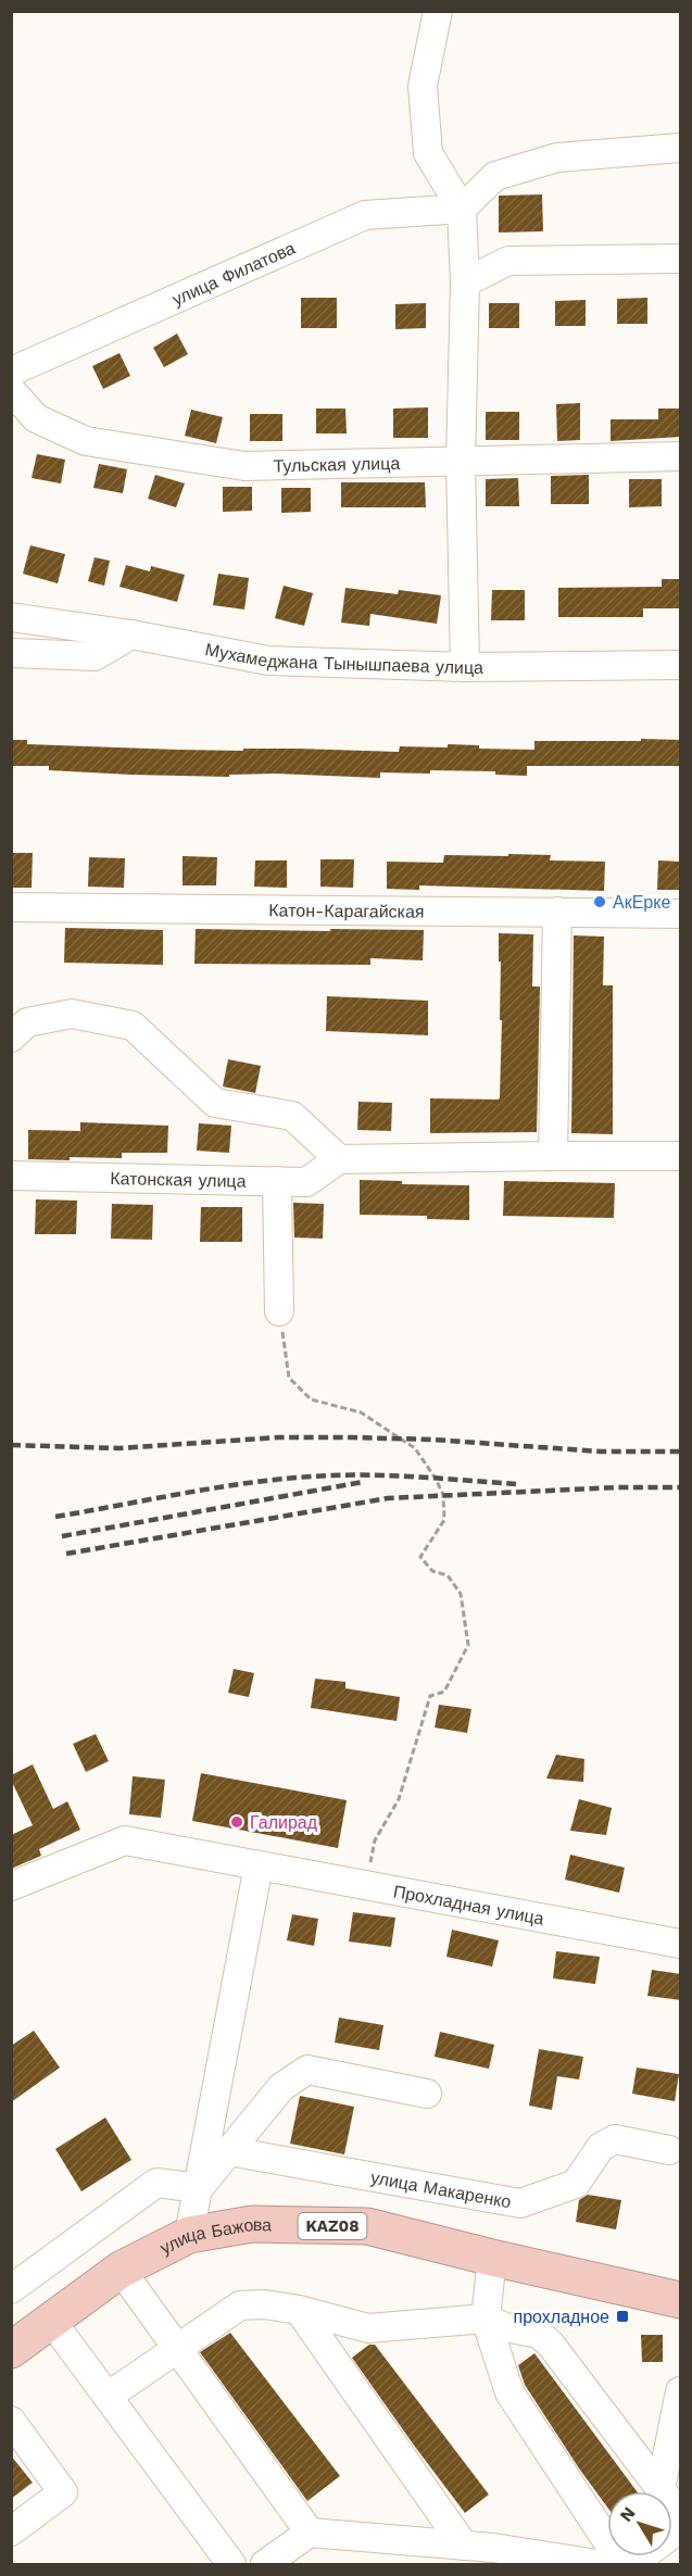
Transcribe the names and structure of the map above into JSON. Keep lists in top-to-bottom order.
{
  "streets": {
    "highway": ["KAZ08", "улица Бажова"],
    "street": [
      "улица Филатова",
      "Тульская улица",
      "Мухамеджана Тынышпаева улица",
      "Катон-Карагайская",
      "Катонская улица",
      "Прохладная улица",
      "улица Макаренко"
    ]
  },
  "places": {
    "other": ["АкЕрке", "Галирад"],
    "transit": ["прохладное"]
  },
  "north": "top left"
}
